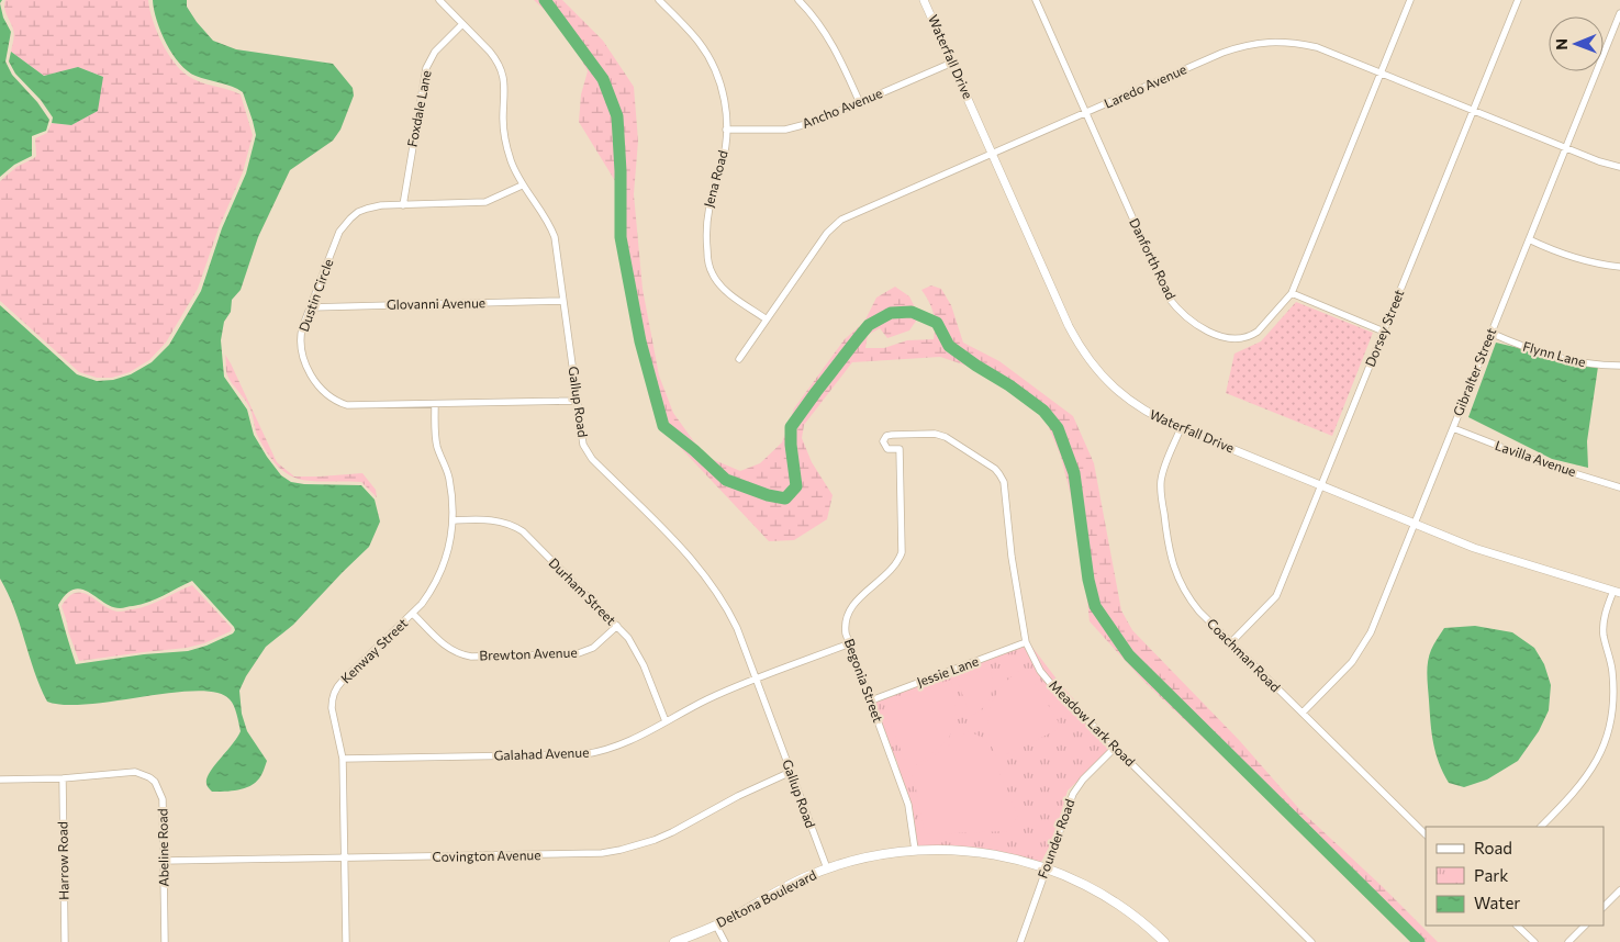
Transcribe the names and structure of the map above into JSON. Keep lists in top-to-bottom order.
{
  "streets": {
    "main road": ["Deltona Boulevard"],
    "street": [
      "Waterfall Drive",
      "Laredo Avenue",
      "Foxdale Lane",
      "Ancho Avenue",
      "Jena Road",
      "Danforth Road",
      "Dustin Circle",
      "Glovanni Avenue",
      "Dorsey Street",
      "Flynn Lane",
      "Gibralter Street",
      "Gallup Road",
      "Lavilla Avenue",
      "Durham Street",
      "Kenway Street",
      "Brewton Avenue",
      "Coachman Road",
      "Jessie Lane",
      "Begonia Street",
      "Meadow Lark Road",
      "Galahad Avenue",
      "Founder Road",
      "Abeline Road",
      "Covington Avenue",
      "Harrow Road"
    ]
  },
  "crossings": [
    ["Waterfall Drive", "Laredo Avenue"],
    ["Waterfall Drive", "Ancho Avenue"],
    ["Waterfall Drive", "Dorsey Street"],
    ["Waterfall Drive", "Gibralter Street"],
    ["Waterfall Drive", "Coachman Road"],
    ["Laredo Avenue", "Jena Road"],
    ["Laredo Avenue", "Danforth Road"],
    ["Laredo Avenue", "Dorsey Street"],
    ["Laredo Avenue", "Gibralter Street"],
    ["Foxdale Lane", "Dustin Circle"],
    ["Foxdale Lane", "Gallup Road"],
    ["Ancho Avenue", "Jena Road"],
    ["Dustin Circle", "Glovanni Avenue"],
    ["Dustin Circle", "Gallup Road"],
    ["Dustin Circle", "Kenway Street"],
    ["Glovanni Avenue", "Gallup Road"],
    ["Dorsey Street", "Coachman Road"],
    ["Flynn Lane", "Gibralter Street"],
    ["Gibralter Street", "Lavilla Avenue"],
    ["Gibralter Street", "Coachman Road"],
    ["Gallup Road", "Galahad Avenue"],
    ["Gallup Road", "Covington Avenue"],
    ["Gallup Road", "Deltona Boulevard"],
    ["Durham Street", "Kenway Street"],
    ["Durham Street", "Brewton Avenue"],
    ["Durham Street", "Galahad Avenue"],
    ["Kenway Street", "Brewton Avenue"],
    ["Kenway Street", "Galahad Avenue"],
    ["Kenway Street", "Covington Avenue"],
    ["Jessie Lane", "Begonia Street"],
    ["Jessie Lane", "Meadow Lark Road"],
    ["Begonia Street", "Meadow Lark Road"],
    ["Begonia Street", "Galahad Avenue"],
    ["Begonia Street", "Deltona Boulevard"],
    ["Meadow Lark Road", "Founder Road"],
    ["Founder Road", "Deltona Boulevard"],
    ["Abeline Road", "Covington Avenue"],
    ["Abeline Road", "Harrow Road"]
  ],
  "legend": ["Road", "Park", "Water"],
  "north": "left"
}
